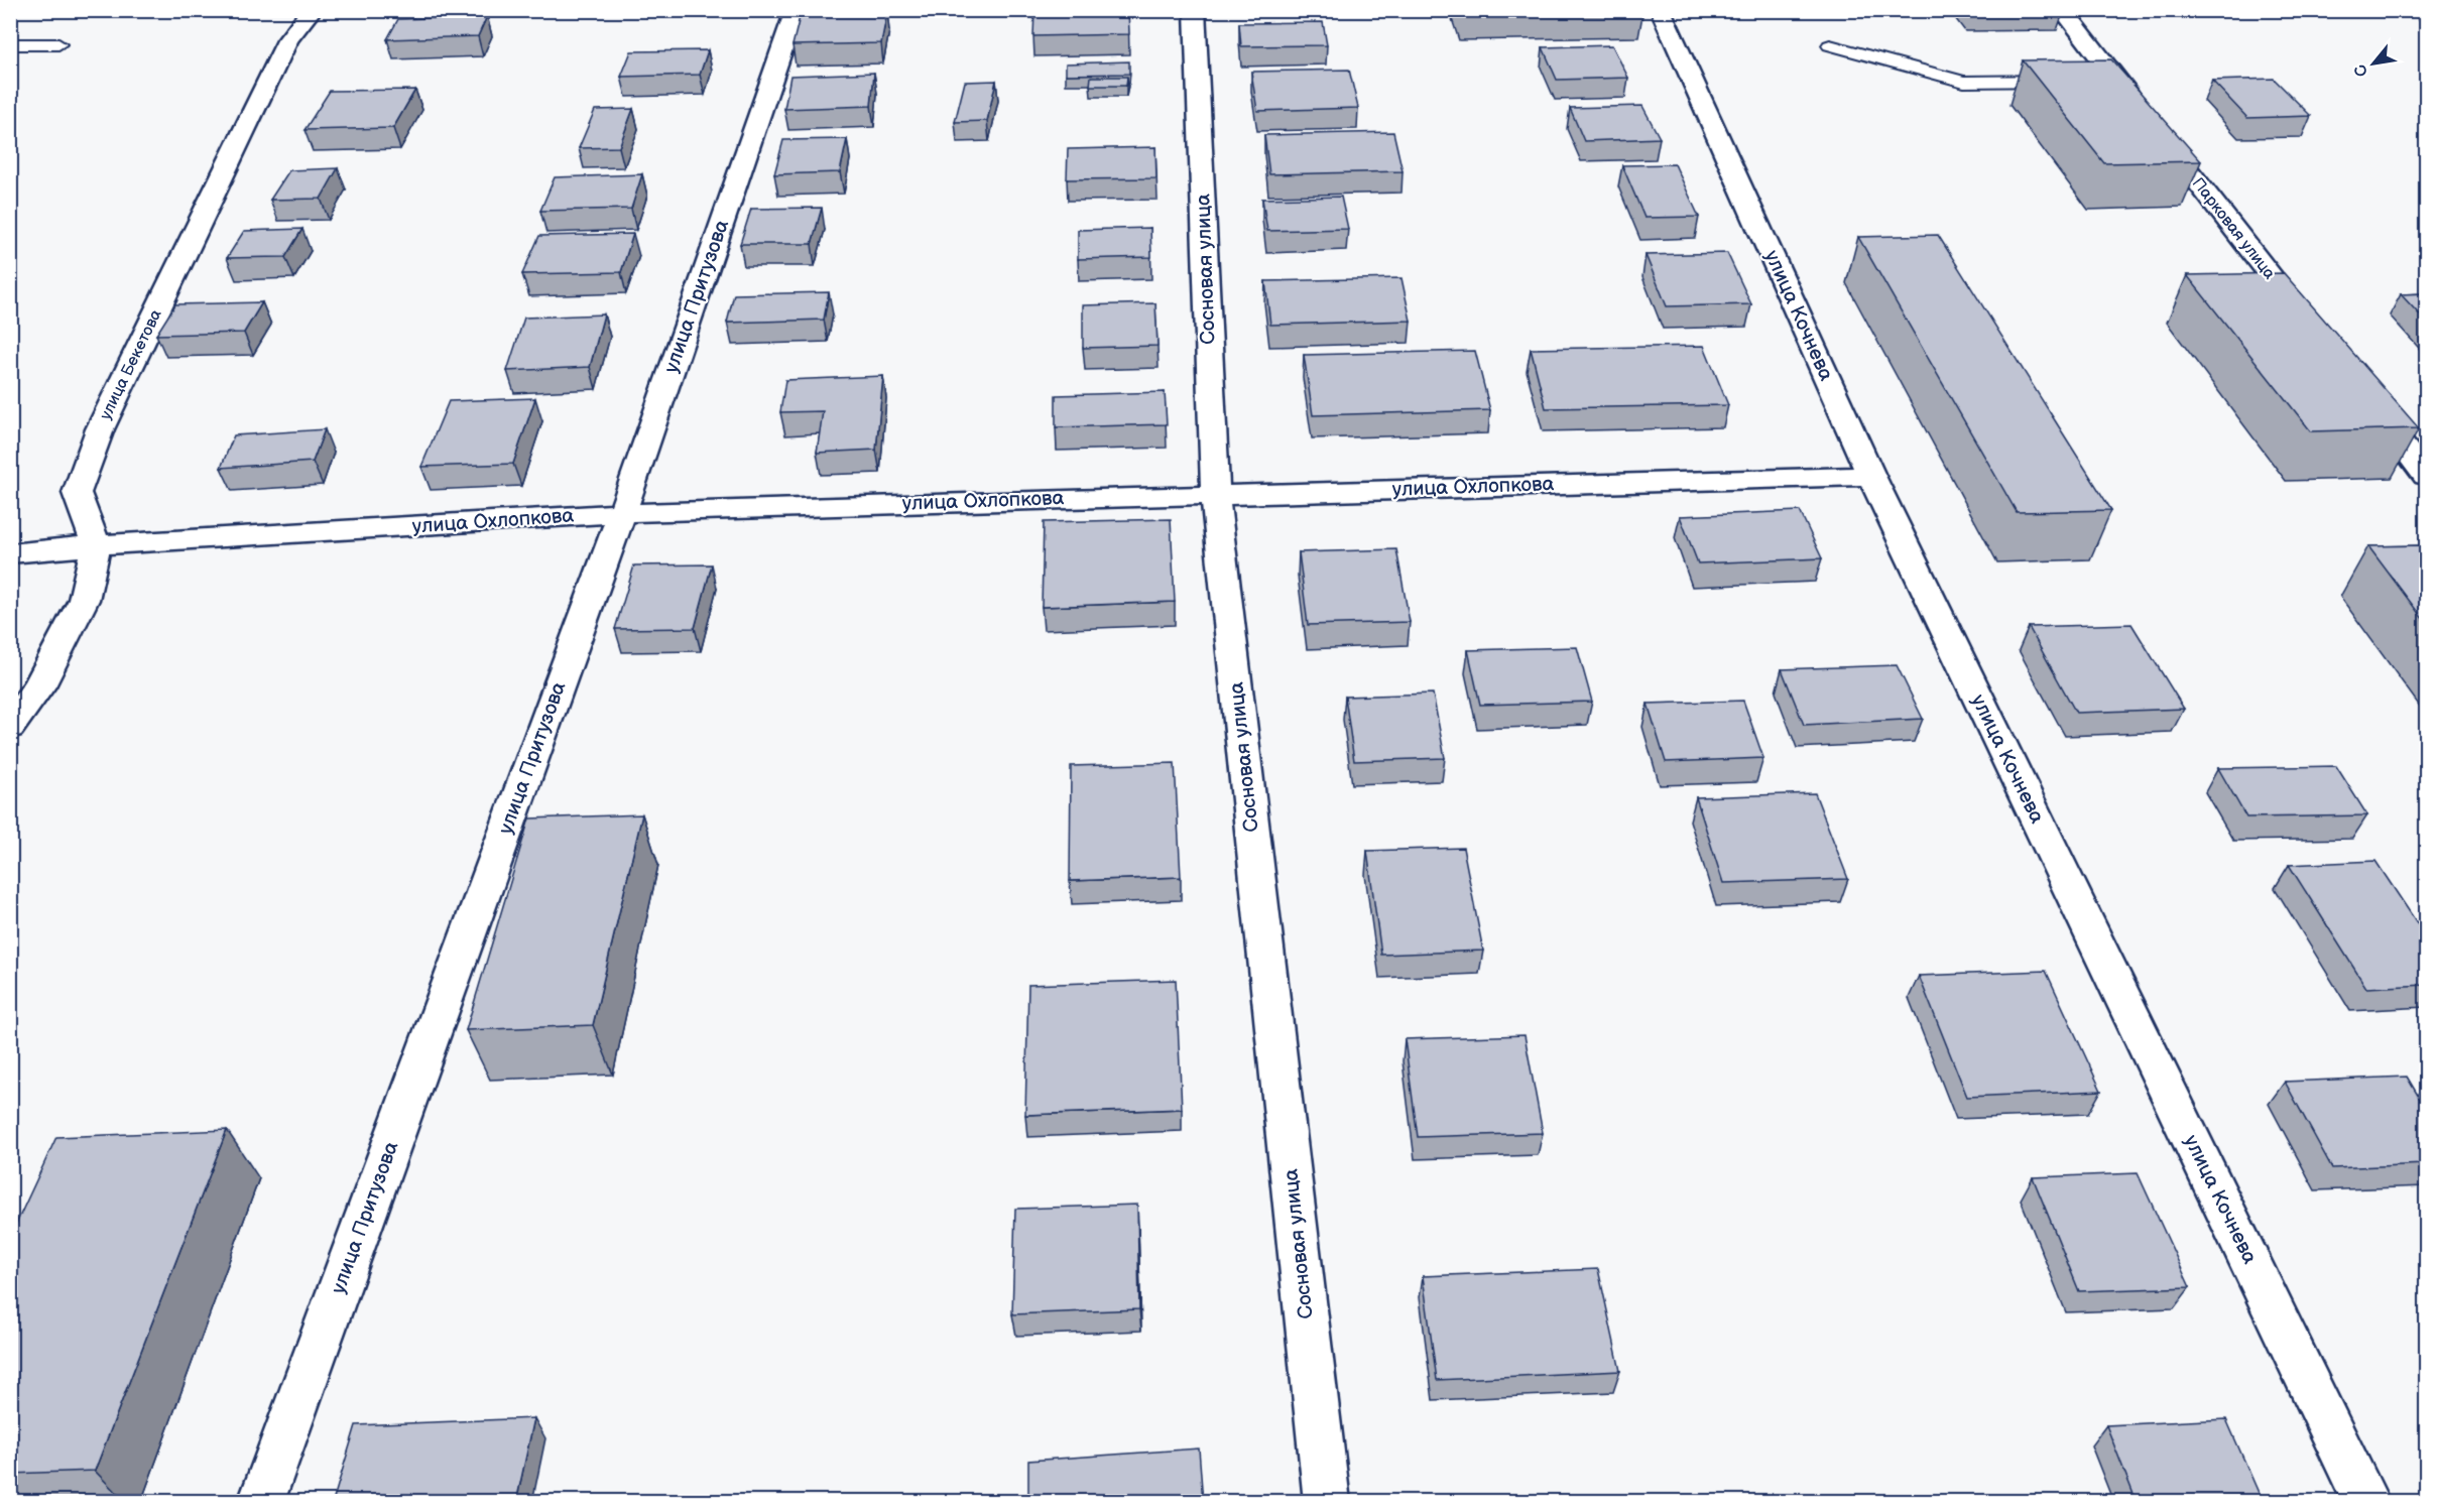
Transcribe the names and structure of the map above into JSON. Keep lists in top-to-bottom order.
{
  "streets": {
    "street": [
      "Парковая улица",
      "Сосновая улица",
      "улица Притузова",
      "улица Кочнева",
      "улица Бекетова",
      "улица Охлопкова"
    ]
  },
  "crossings": [
    ["Сосновая улица", "улица Охлопкова"],
    ["улица Притузова", "улица Охлопкова"],
    ["улица Кочнева", "улица Охлопкова"],
    ["улица Бекетова", "улица Охлопкова"]
  ],
  "north": "bottom left"
}
